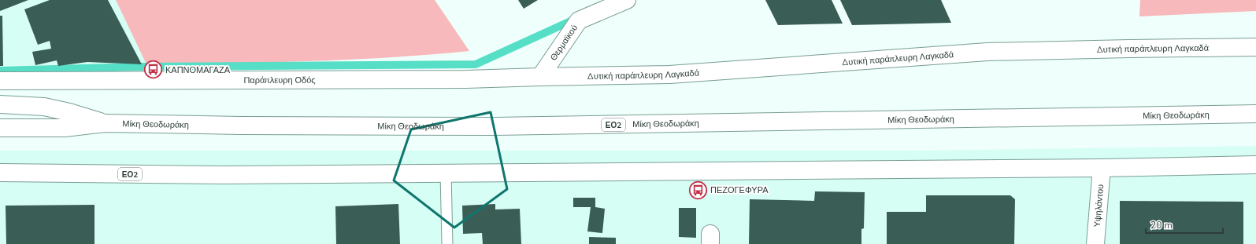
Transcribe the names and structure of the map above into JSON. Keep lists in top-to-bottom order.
{
  "streets": {
    "main road": [
      "Θερμαϊκού",
      "Δυτική παράπλευρη Λαγκαδά",
      "Παράπλευρη Οδός",
      "Μίκη Θεοδωράκη",
      "ΕΟ2",
      "Υψηλάντου"
    ]
  },
  "crossings": [
    ["Θερμαϊκού", "Δυτική παράπλευρη Λαγκαδά"],
    ["Θερμαϊκού", "Παράπλευρη Οδός"],
    ["Δυτική παράπλευρη Λαγκαδά", "Παράπλευρη Οδός"],
    ["Μίκη Θεοδωράκη", "ΕΟ2"],
    ["ΕΟ2", "Υψηλάντου"]
  ],
  "places": {
    "bus stop": ["ΚΑΠΝΟΜΑΓΑΖΑ", "ΠΕΖΟΓΕΦΥΡΑ"]
  },
  "scale_bar": "20 m"
}
